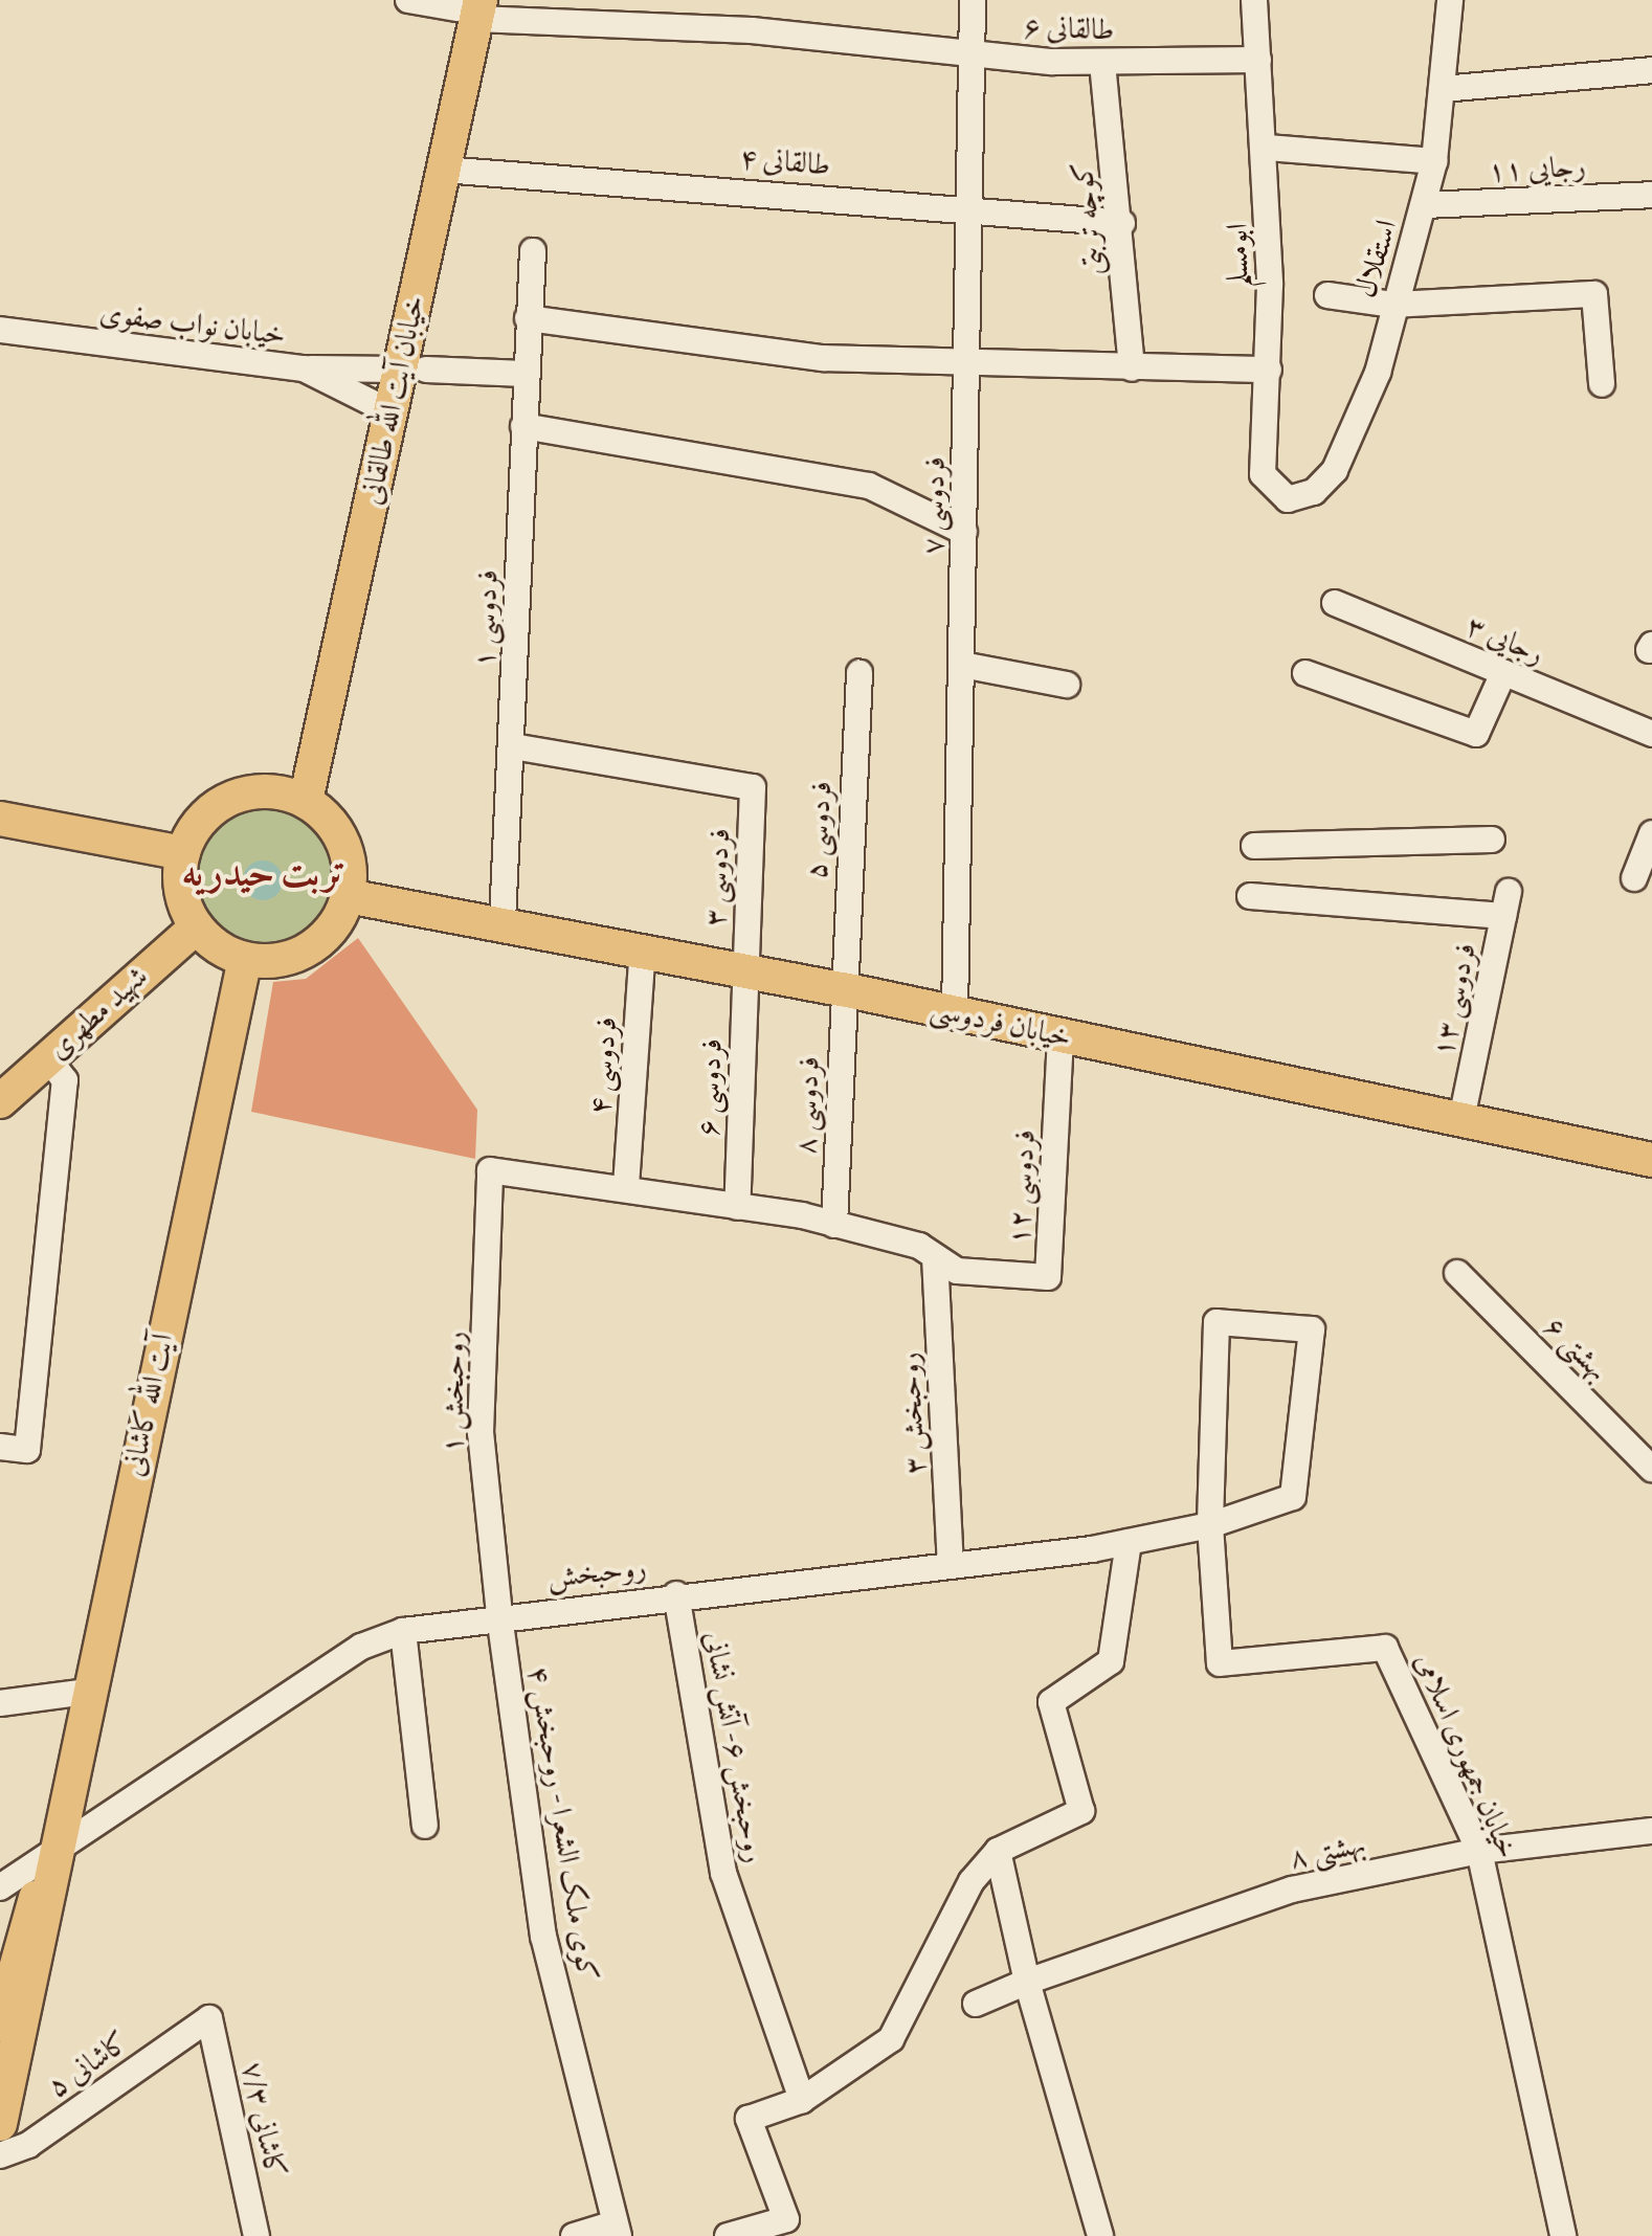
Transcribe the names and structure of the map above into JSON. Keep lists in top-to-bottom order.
{
  "streets": {
    "main road": [
      "خیابان آیت الله طالقانی",
      "شهید مطهری",
      "خیابان فردوسی",
      "آیت الله کاشانی"
    ],
    "street": [
      "طالقانی ۶",
      "طالقانی ۴",
      "رجایی ۱۱",
      "کوچه تربتی",
      "ابومسلم",
      "استقلال",
      "خیابان نواب صفوی",
      "فردوسی ۷",
      "فردوسی ۱",
      "رجایی ۳",
      "فردوسی ۵",
      "فردوسی ۳",
      "فردوسی ۱۳",
      "فردوسی ۴",
      "فردوسی ۶",
      "فردوسی ۸",
      "فردوسی ۱۲",
      "بهشتی ۶",
      "روحبخش ۱",
      "روحبخش ۳",
      "روحبخش",
      "روحبخش ۶- آتش نشانی",
      "خیابان جمهوری اسلامی",
      "کوی ملک الشعرا - روحبخش ۴",
      "بهشتی ۸",
      "کاشانی ۵",
      "کاشانی ۷/۳"
    ]
  },
  "crossings": [
    ["طالقانی ۶", "کوچه تربتی"],
    ["طالقانی ۶", "ابومسلم"],
    ["طالقانی ۶", "خیابان آیت الله طالقانی"],
    ["طالقانی ۶", "فردوسی ۷"],
    ["طالقانی ۴", "کوچه تربتی"],
    ["طالقانی ۴", "خیابان آیت الله طالقانی"],
    ["طالقانی ۴", "فردوسی ۷"],
    ["رجایی ۱۱", "استقلال"],
    ["ابومسلم", "استقلال"],
    ["خیابان نواب صفوی", "خیابان آیت الله طالقانی"],
    ["خیابان آیت الله طالقانی", "شهید مطهری"],
    ["خیابان آیت الله طالقانی", "خیابان فردوسی"],
    ["خیابان آیت الله طالقانی", "آیت الله کاشانی"],
    ["فردوسی ۷", "خیابان فردوسی"],
    ["فردوسی ۱", "فردوسی ۳"],
    ["فردوسی ۱", "خیابان فردوسی"],
    ["فردوسی ۵", "خیابان فردوسی"],
    ["فردوسی ۵", "فردوسی ۸"],
    ["فردوسی ۳", "خیابان فردوسی"],
    ["فردوسی ۳", "فردوسی ۶"],
    ["فردوسی ۱۳", "خیابان فردوسی"],
    ["شهید مطهری", "خیابان فردوسی"],
    ["شهید مطهری", "آیت الله کاشانی"],
    ["خیابان فردوسی", "فردوسی ۴"],
    ["خیابان فردوسی", "فردوسی ۶"],
    ["خیابان فردوسی", "فردوسی ۸"],
    ["خیابان فردوسی", "فردوسی ۱۲"],
    ["خیابان فردوسی", "آیت الله کاشانی"],
    ["فردوسی ۴", "روحبخش ۱"],
    ["فردوسی ۱۲", "روحبخش ۳"],
    ["روحبخش ۱", "روحبخش"],
    ["روحبخش ۱", "کوی ملک الشعرا - روحبخش ۴"],
    ["آیت الله کاشانی", "روحبخش"],
    ["روحبخش ۳", "روحبخش"],
    ["روحبخش", "روحبخش ۶- آتش نشانی"],
    ["روحبخش", "خیابان جمهوری اسلامی"],
    ["روحبخش", "کوی ملک الشعرا - روحبخش ۴"],
    ["خیابان جمهوری اسلامی", "بهشتی ۸"],
    ["کاشانی ۵", "کاشانی ۷/۳"]
  ],
  "districts": ["تربت حیدریه"]
}
